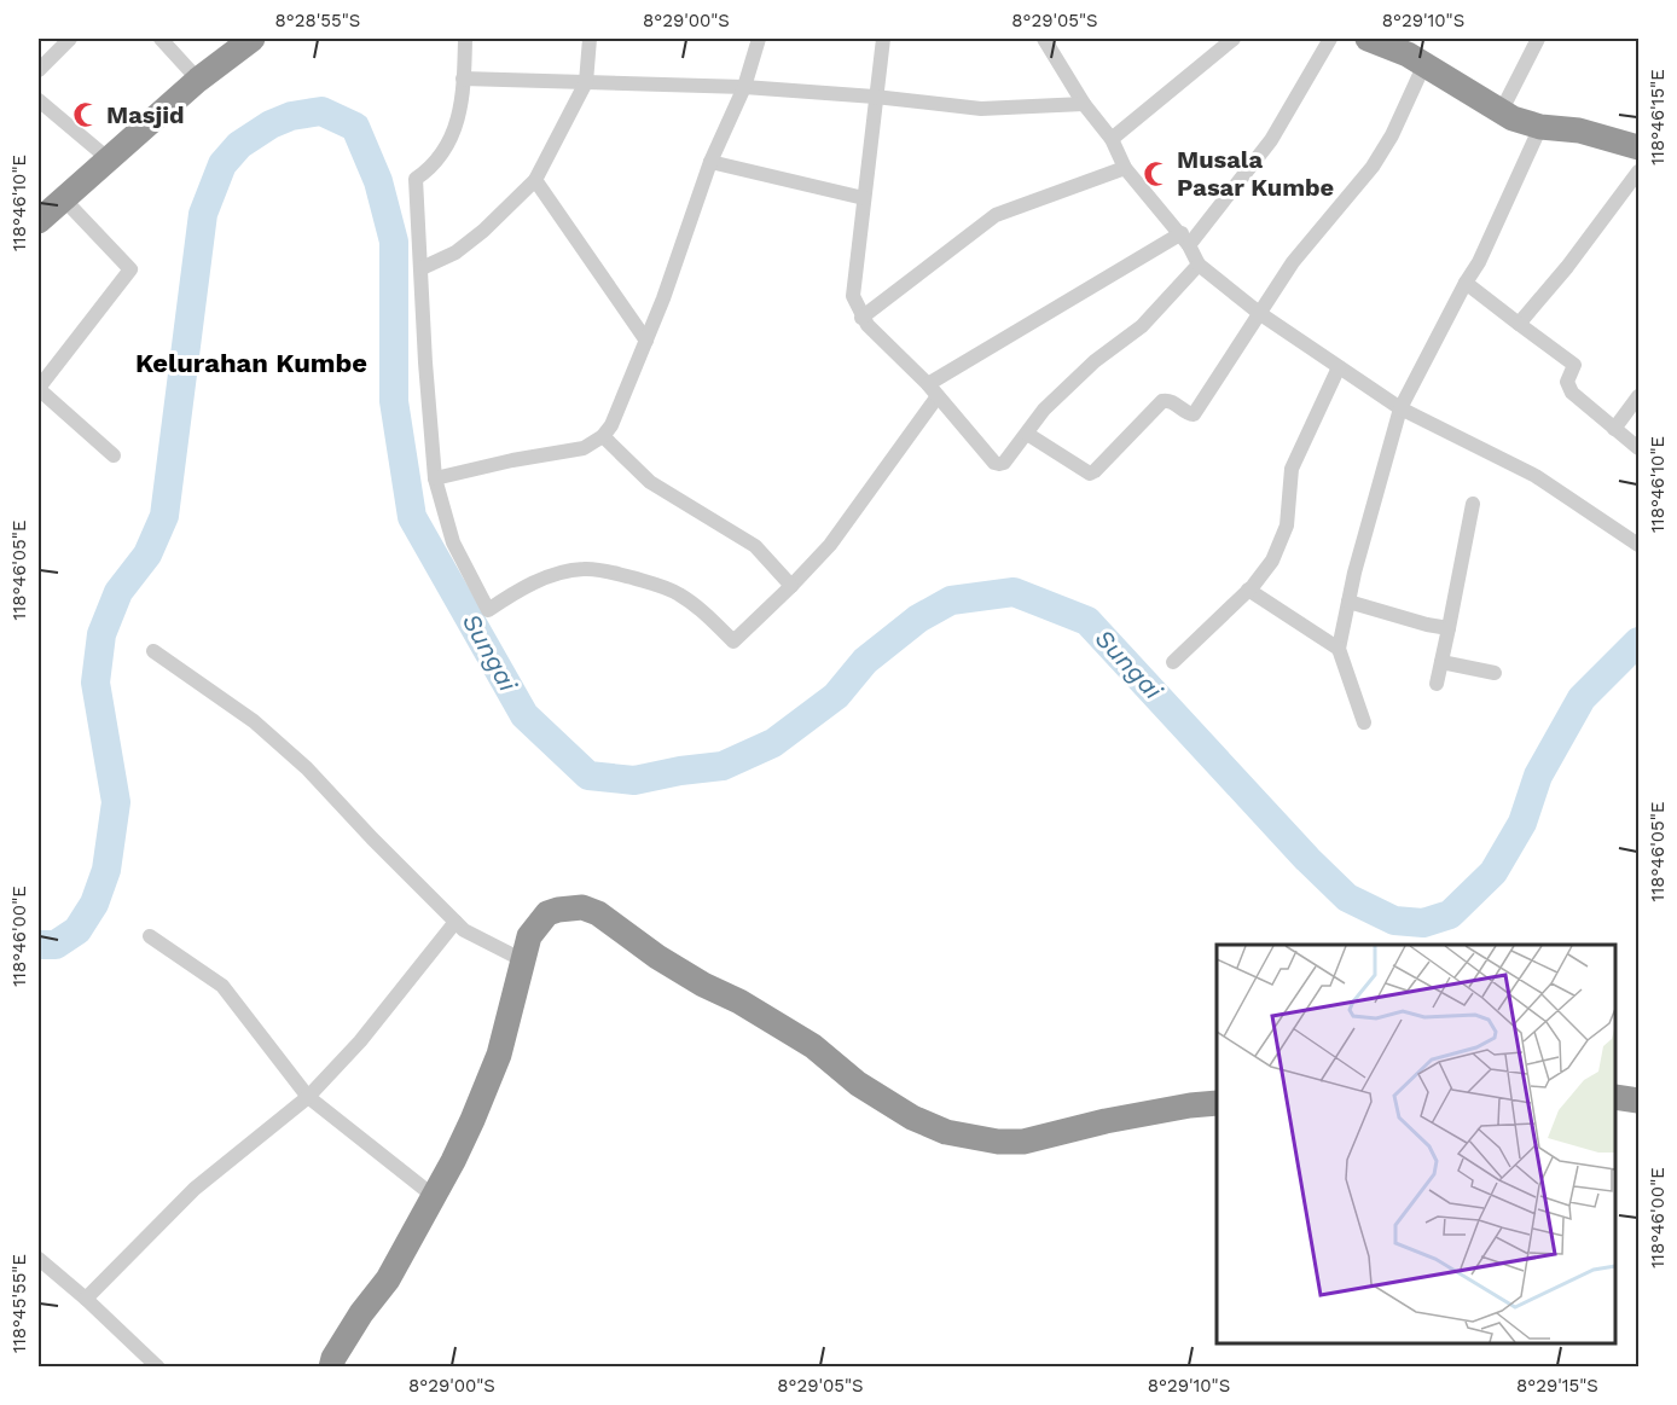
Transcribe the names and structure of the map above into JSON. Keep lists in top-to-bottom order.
{
  "districts": ["Kelurahan Kumbe"],
  "water": ["Sungai"],
  "places": {
    "mosque": ["Masjid", "Musala Pasar Kumbe"]
  },
  "coordinates": [
    "8°28'55\"S",
    "8°29'00\"S",
    "8°29'05\"S",
    "8°29'10\"S",
    "118°46'15\"E",
    "118°46'10\"E",
    "118°46'05\"E",
    "118°46'00\"E",
    "118°45'55\"E",
    "8°29'15\"S"
  ]
}
